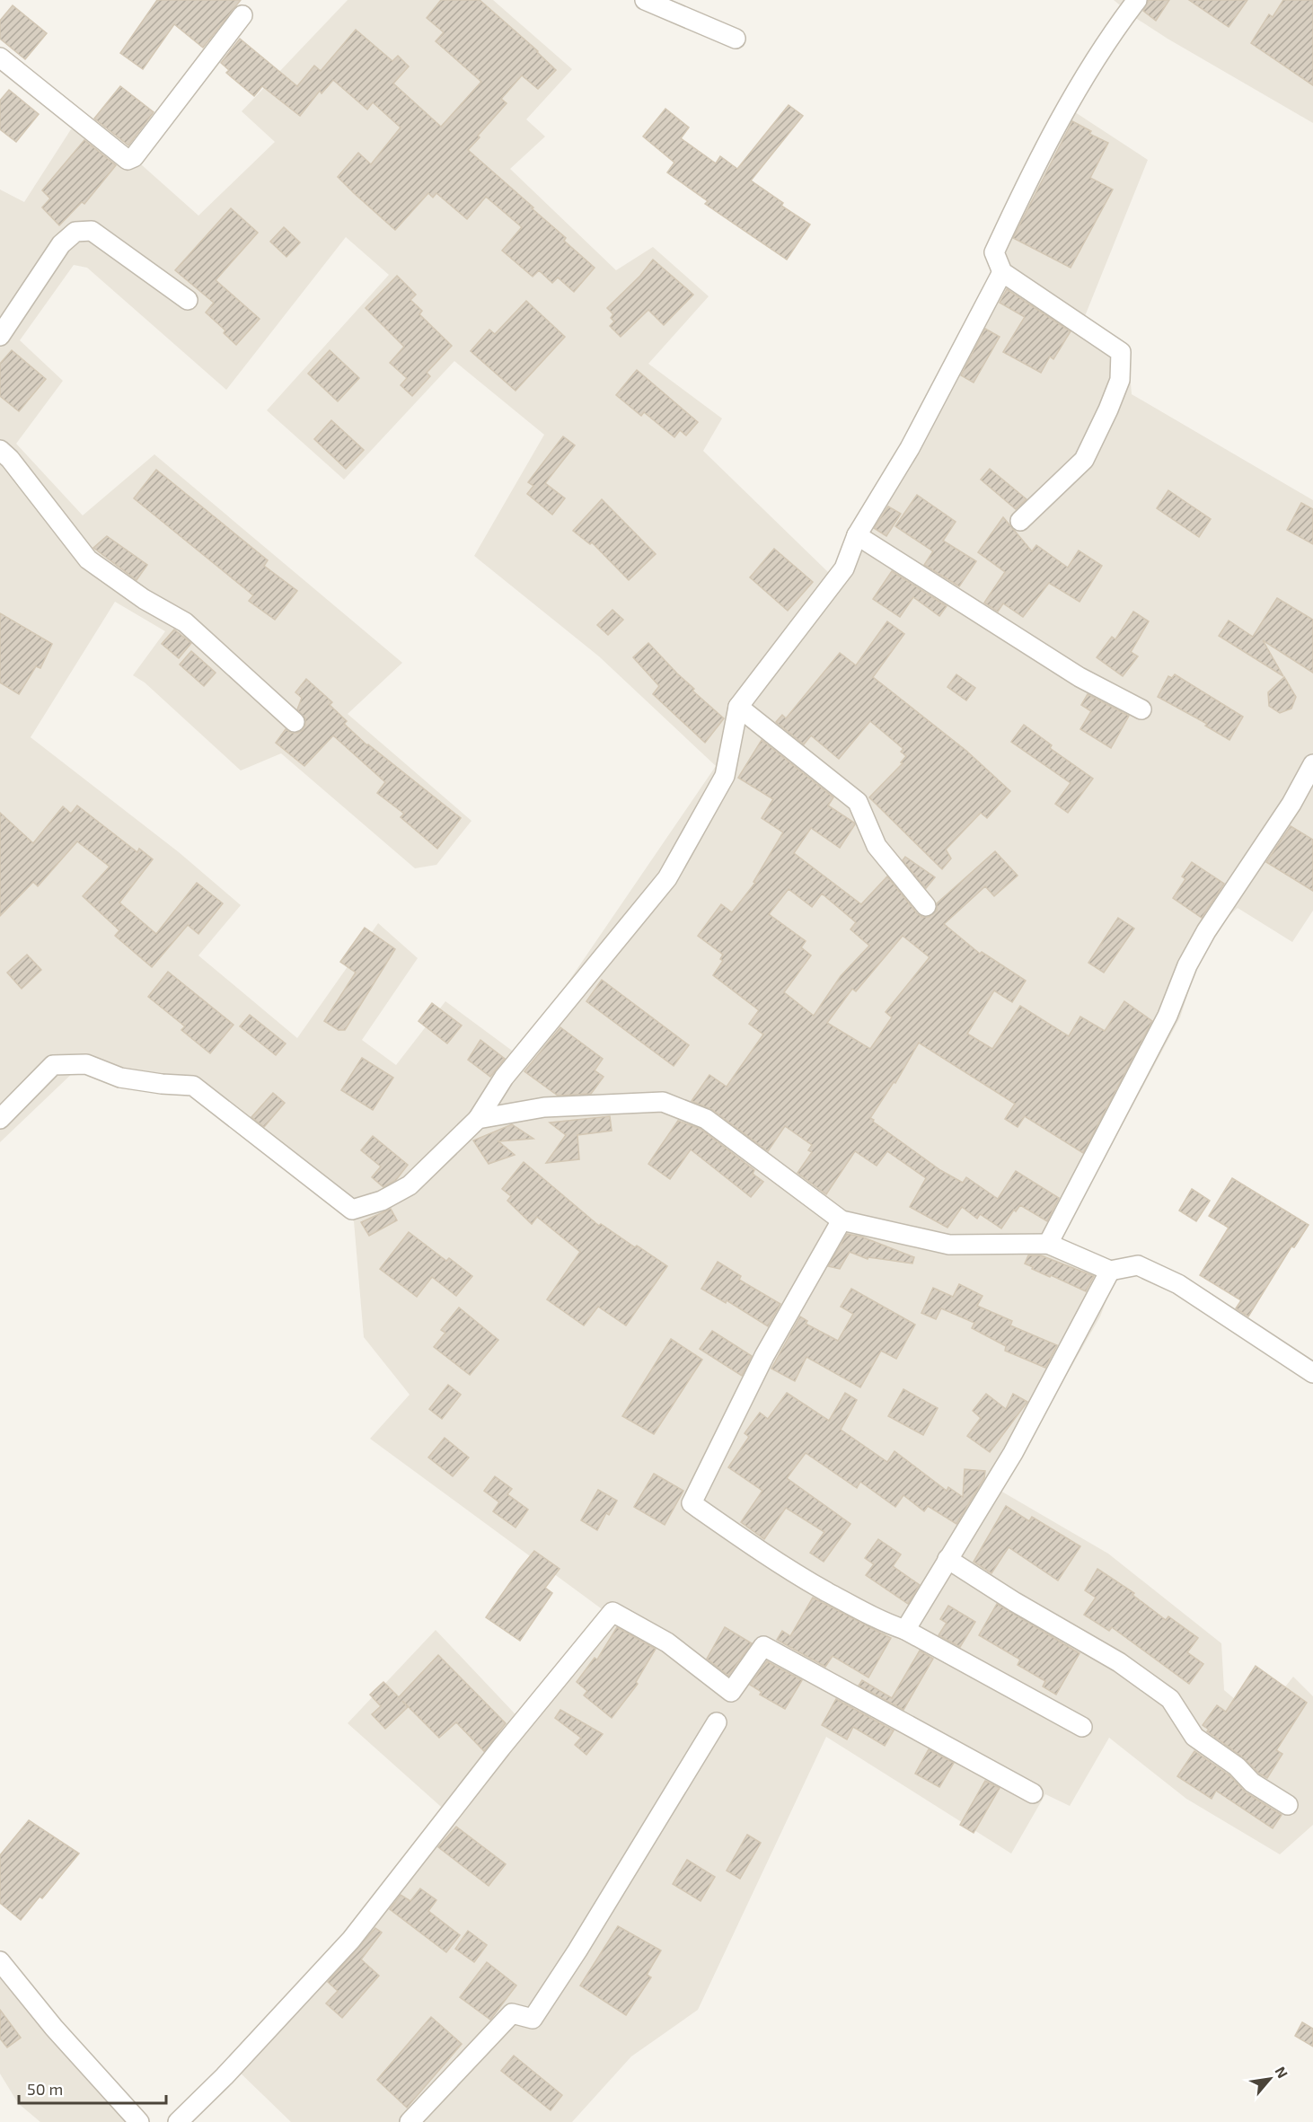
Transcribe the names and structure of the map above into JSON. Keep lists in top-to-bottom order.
{
  "scale_bar": "50 m",
  "north": "top right"
}
